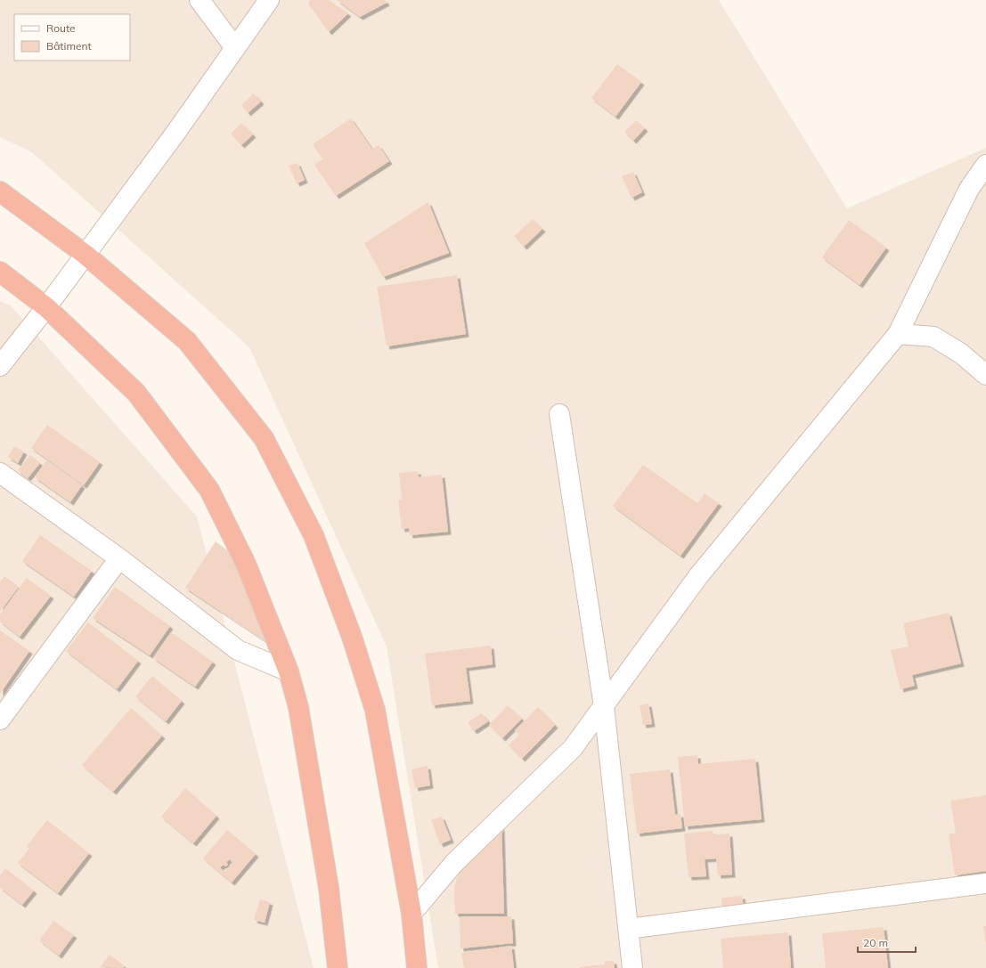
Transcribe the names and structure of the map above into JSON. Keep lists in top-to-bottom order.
{
  "legend": ["Route", "Bâtiment"],
  "scale_bar": "20 m"
}
